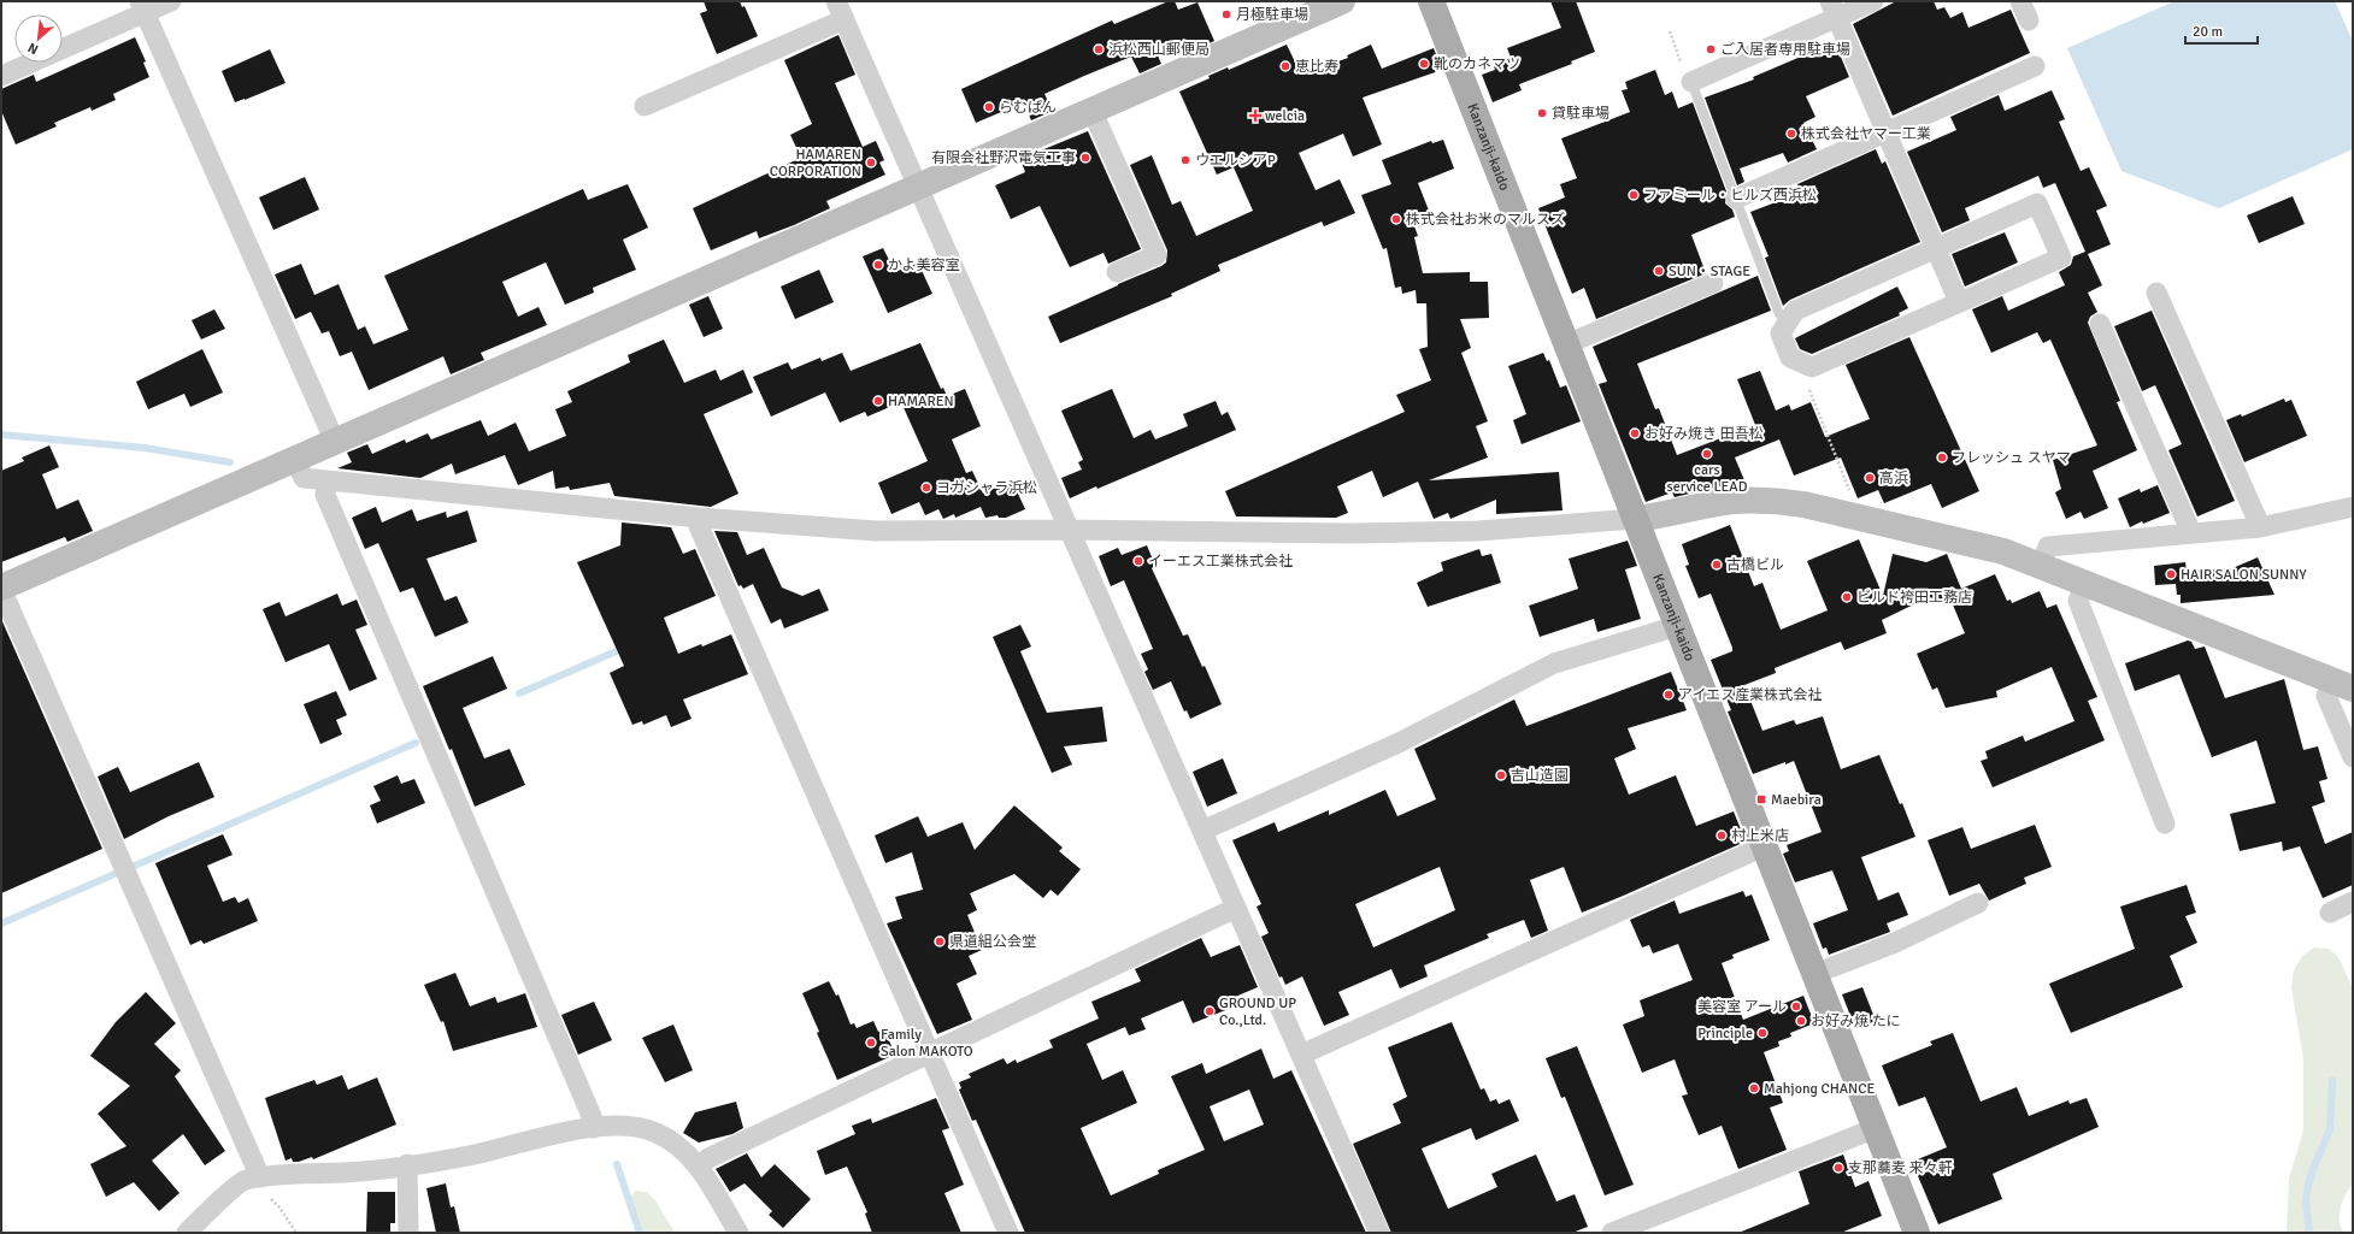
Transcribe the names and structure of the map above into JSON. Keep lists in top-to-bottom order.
{
  "streets": {
    "main road": ["Kanzanji-kaido"]
  },
  "places": {
    "other": [
      "月極駐車場",
      "浜松西山郵便局",
      "ご入居者専用駐車場",
      "靴のカネマツ",
      "恵比寿",
      "らむぱん",
      "貸駐車場",
      "株式会社ヤマー工業",
      "有限会社野沢電気工事",
      "ウエルシアP",
      "HAMAREN CORPORATION",
      "ファミール・ヒルズ西浜松",
      "株式会社お米のマルスズ",
      "かよ美容室",
      "SUN・STAGE",
      "HAMAREN",
      "お好み焼き 田吾松",
      "cars service LEAD",
      "フレッシュ スヤマ",
      "高浜",
      "ヨガシャラ浜松",
      "イーエス工業株式会社",
      "古橋ビル",
      "HAIR SALON SUNNY",
      "ビルド袴田工務店",
      "アイエス産業株式会社",
      "吉山造園",
      "村上米店",
      "県道組公会堂",
      "美容室 アール",
      "GROUND UP Co.,Ltd.",
      "お好み焼 たに",
      "Principle",
      "Family Salon MAKOTO",
      "Mahjong CHANCE",
      "支那蕎麦 来々軒"
    ],
    "health": ["welcia"],
    "transit": ["Maebira"]
  },
  "scale_bar": "20 m",
  "north": "bottom left"
}
